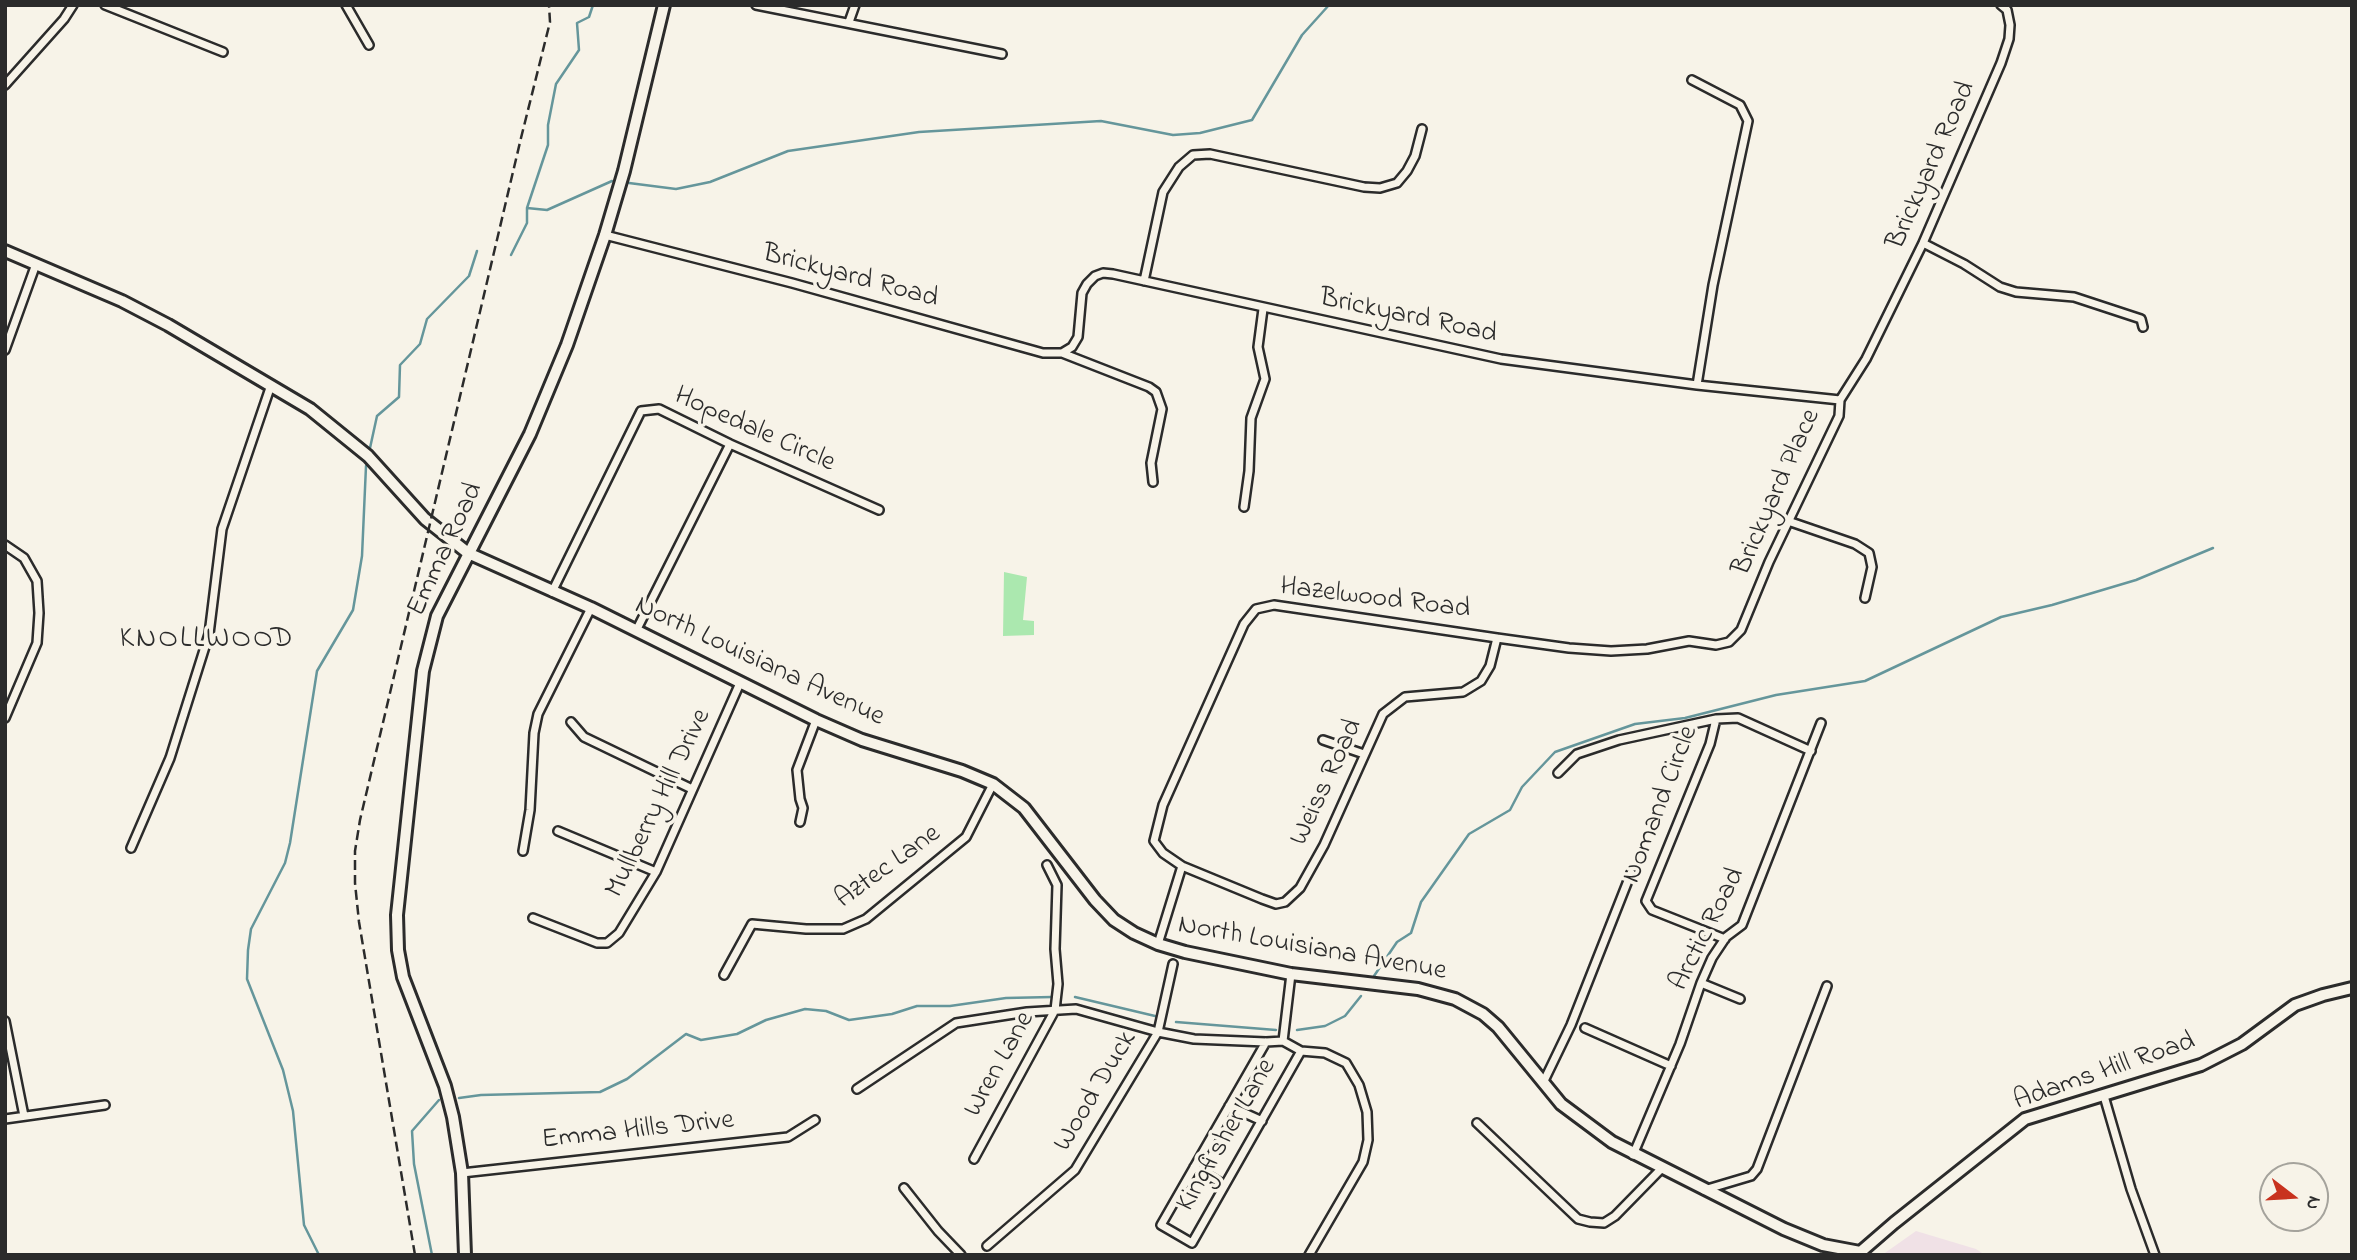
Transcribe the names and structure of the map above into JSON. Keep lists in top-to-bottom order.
{
  "streets": {
    "street": [
      "Brickyard Road",
      "Hopedale Circle",
      "Brickyard Place",
      "Emma Road",
      "Hazelwood Road",
      "North Louisiana Avenue",
      "Weiss Road",
      "Mullberry Hill Drive",
      "Nomand Circle",
      "Aztec Lane",
      "Arctic Road",
      "Wren Lane",
      "Adams Hill Road",
      "Wood Duck",
      "Emma Hills Drive",
      "Kingfisher Lane"
    ]
  },
  "crossings": [
    ["Brickyard Road", "Brickyard Place"],
    ["Brickyard Road", "Emma Road"],
    ["Hopedale Circle", "North Louisiana Avenue"],
    ["Brickyard Place", "Hazelwood Road"],
    ["Emma Road", "North Louisiana Avenue"],
    ["Emma Road", "Emma Hills Drive"],
    ["Hazelwood Road", "Weiss Road"],
    ["North Louisiana Avenue", "Mullberry Hill Drive"],
    ["North Louisiana Avenue", "Aztec Lane"],
    ["North Louisiana Avenue", "Arctic Road"],
    ["North Louisiana Avenue", "Adams Hill Road"],
    ["Nomand Circle", "Arctic Road"]
  ],
  "districts": ["KNOLLWOOD"],
  "north": "right"
}
